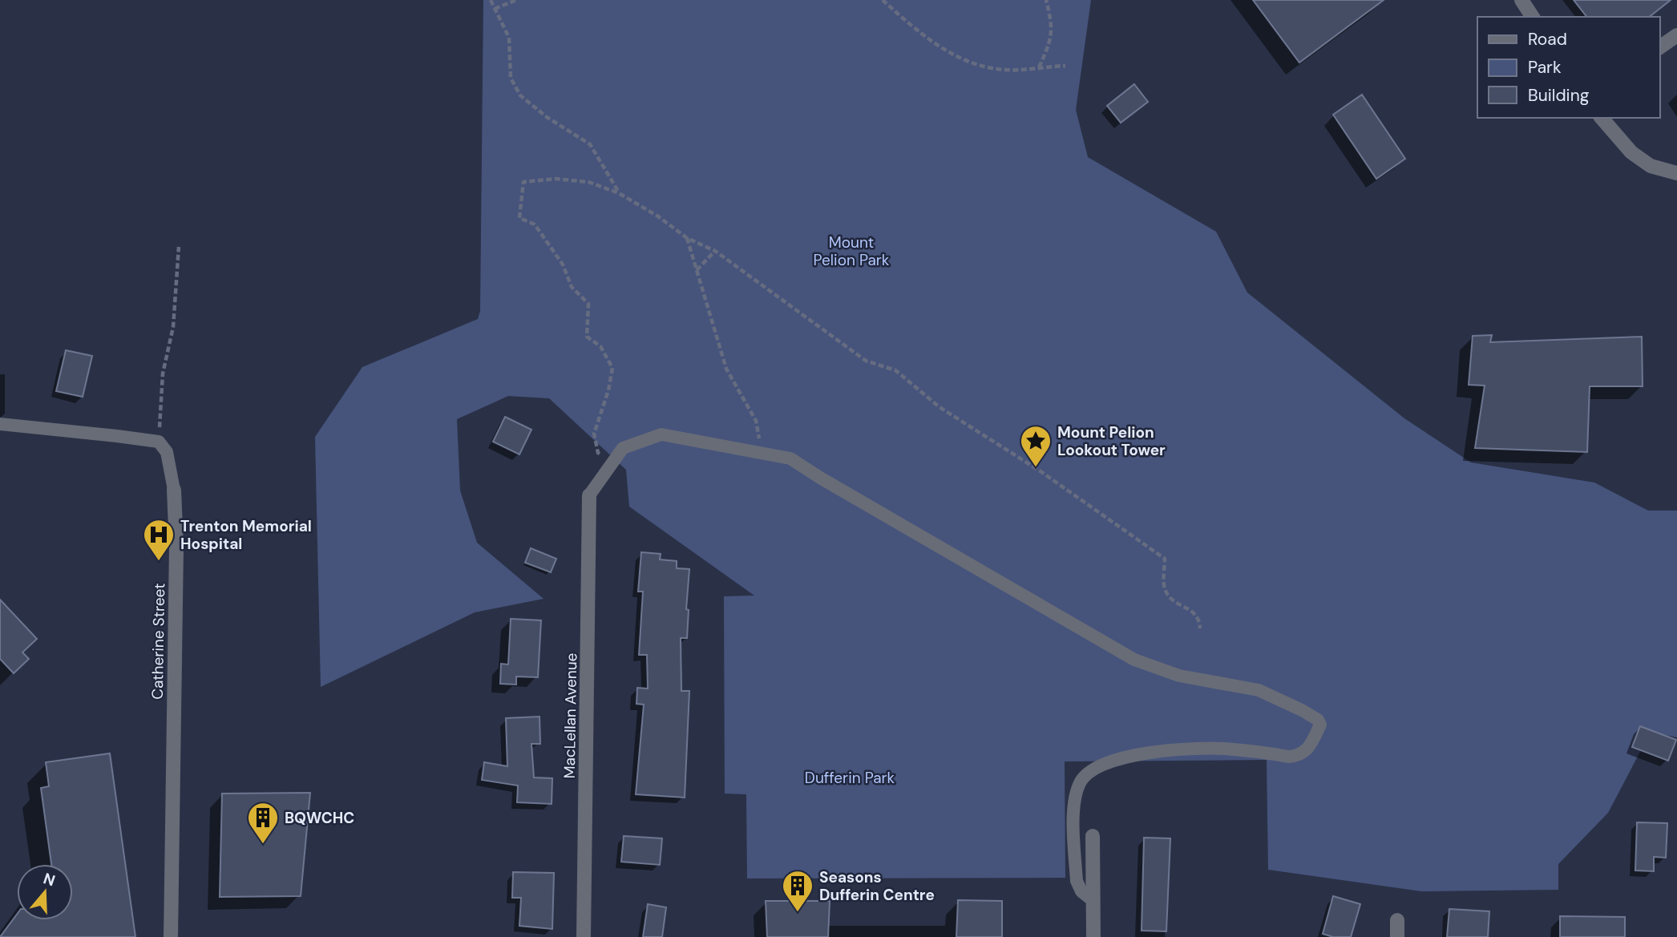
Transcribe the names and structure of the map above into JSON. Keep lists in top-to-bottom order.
{
  "streets": {
    "street": ["Catherine Street", "MacLellan Avenue"]
  },
  "parks": ["Mount Pelion Park", "Dufferin Park"],
  "places": {
    "place": ["Mount Pelion Lookout Tower"],
    "hospital": ["Trenton Memorial Hospital"],
    "building": ["BQWCHC", "Seasons Dufferin Centre"]
  },
  "legend": ["Road", "Park", "Building"],
  "north": "top"
}
